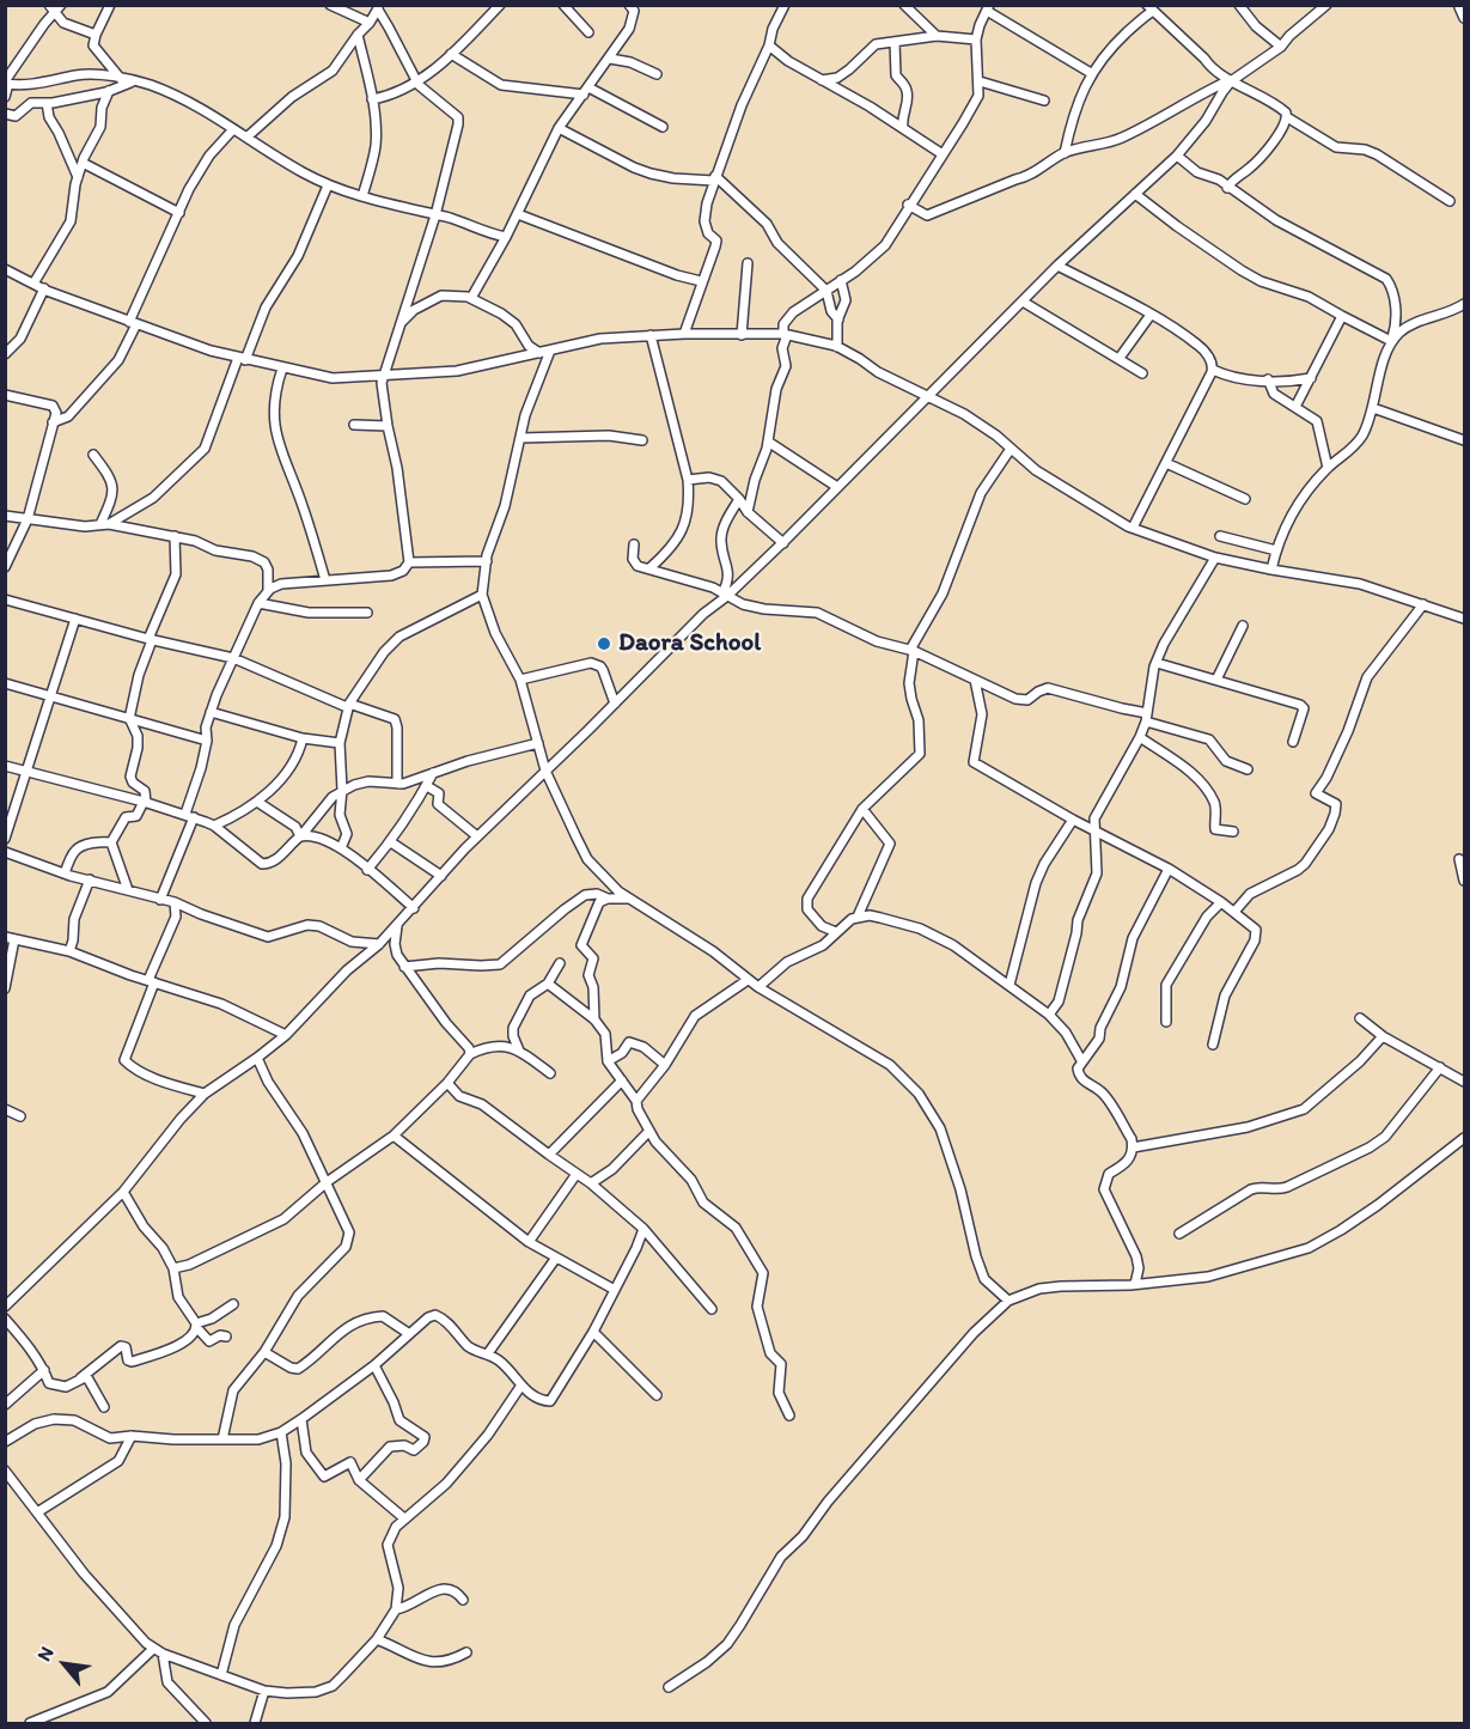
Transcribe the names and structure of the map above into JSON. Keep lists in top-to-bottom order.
{
  "places": ["Daora School"],
  "north": "top left"
}
